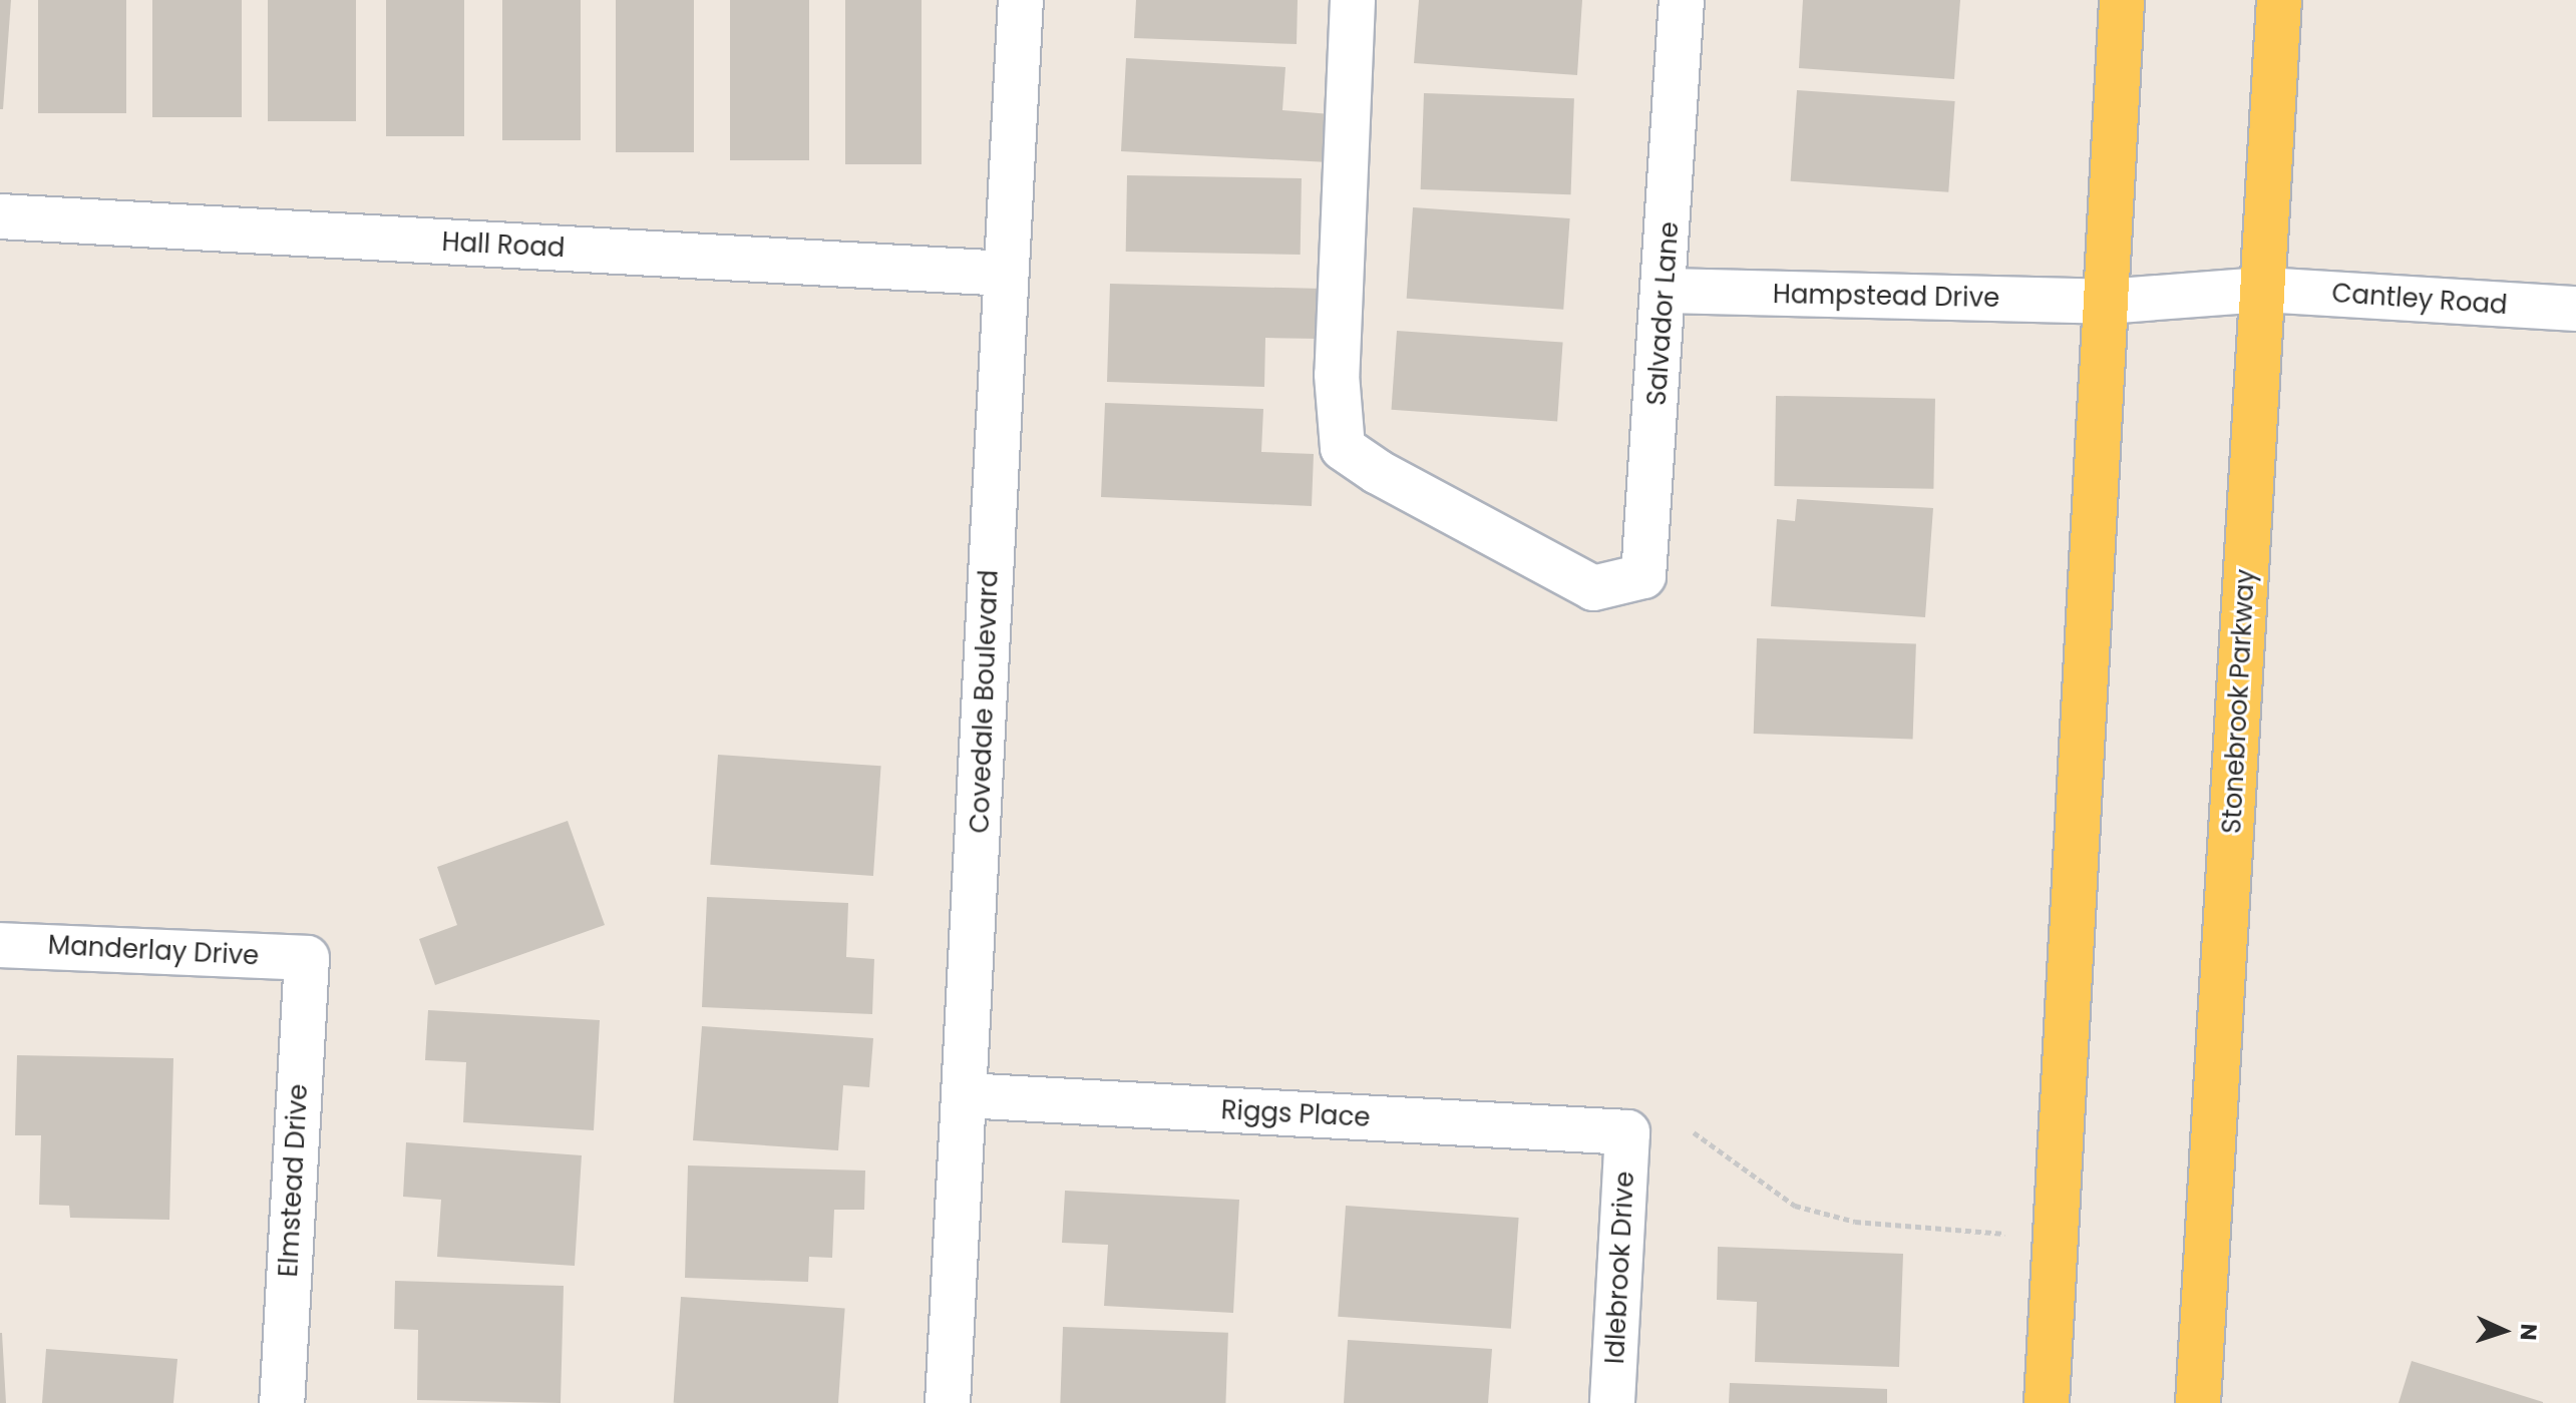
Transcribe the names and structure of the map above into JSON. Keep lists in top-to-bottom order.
{
  "streets": {
    "main road": ["Stonebrook Parkway"],
    "street": [
      "Hall Road",
      "Hampstead Drive",
      "Cantley Road",
      "Salvador Lane",
      "Covedale Boulevard",
      "Manderlay Drive",
      "Riggs Place",
      "Elmstead Drive",
      "Idlebrook Drive"
    ]
  },
  "crossings": [
    ["Hall Road", "Covedale Boulevard"],
    ["Hampstead Drive", "Cantley Road"],
    ["Hampstead Drive", "Salvador Lane"],
    ["Cantley Road", "Stonebrook Parkway"],
    ["Covedale Boulevard", "Riggs Place"],
    ["Manderlay Drive", "Elmstead Drive"],
    ["Riggs Place", "Idlebrook Drive"]
  ],
  "north": "right"
}
